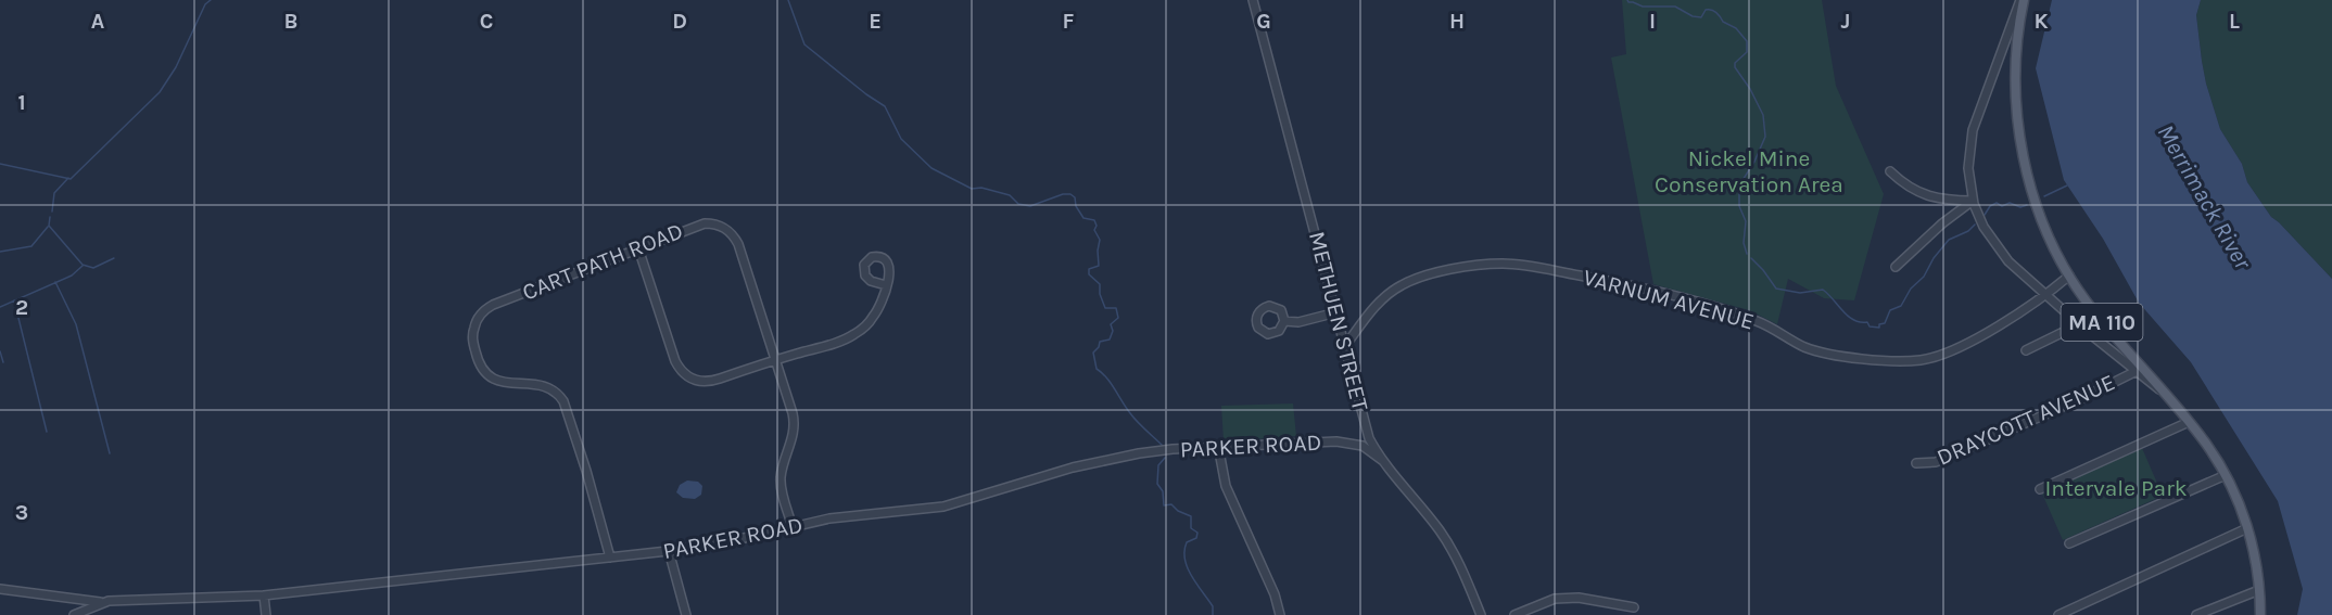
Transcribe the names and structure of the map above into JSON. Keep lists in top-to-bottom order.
{
  "streets": {
    "main road": ["MA 110"],
    "street": [
      "CART PATH ROAD",
      "VARNUM AVENUE",
      "METHUEN STREET",
      "DRAYCOTT AVENUE",
      "PARKER ROAD"
    ]
  },
  "crossings": [
    ["CART PATH ROAD", "PARKER ROAD"],
    ["VARNUM AVENUE", "METHUEN STREET"],
    ["VARNUM AVENUE", "MA 110"],
    ["METHUEN STREET", "PARKER ROAD"]
  ],
  "water": ["Merrimack River"],
  "parks": ["Nickel Mine Conservation Area", "Intervale Park"],
  "grid": {
    "columns": [
      "A",
      "B",
      "C",
      "D",
      "E",
      "F",
      "G",
      "H",
      "I",
      "J",
      "K",
      "L"
    ],
    "rows": ["1", "2", "3"]
  }
}
